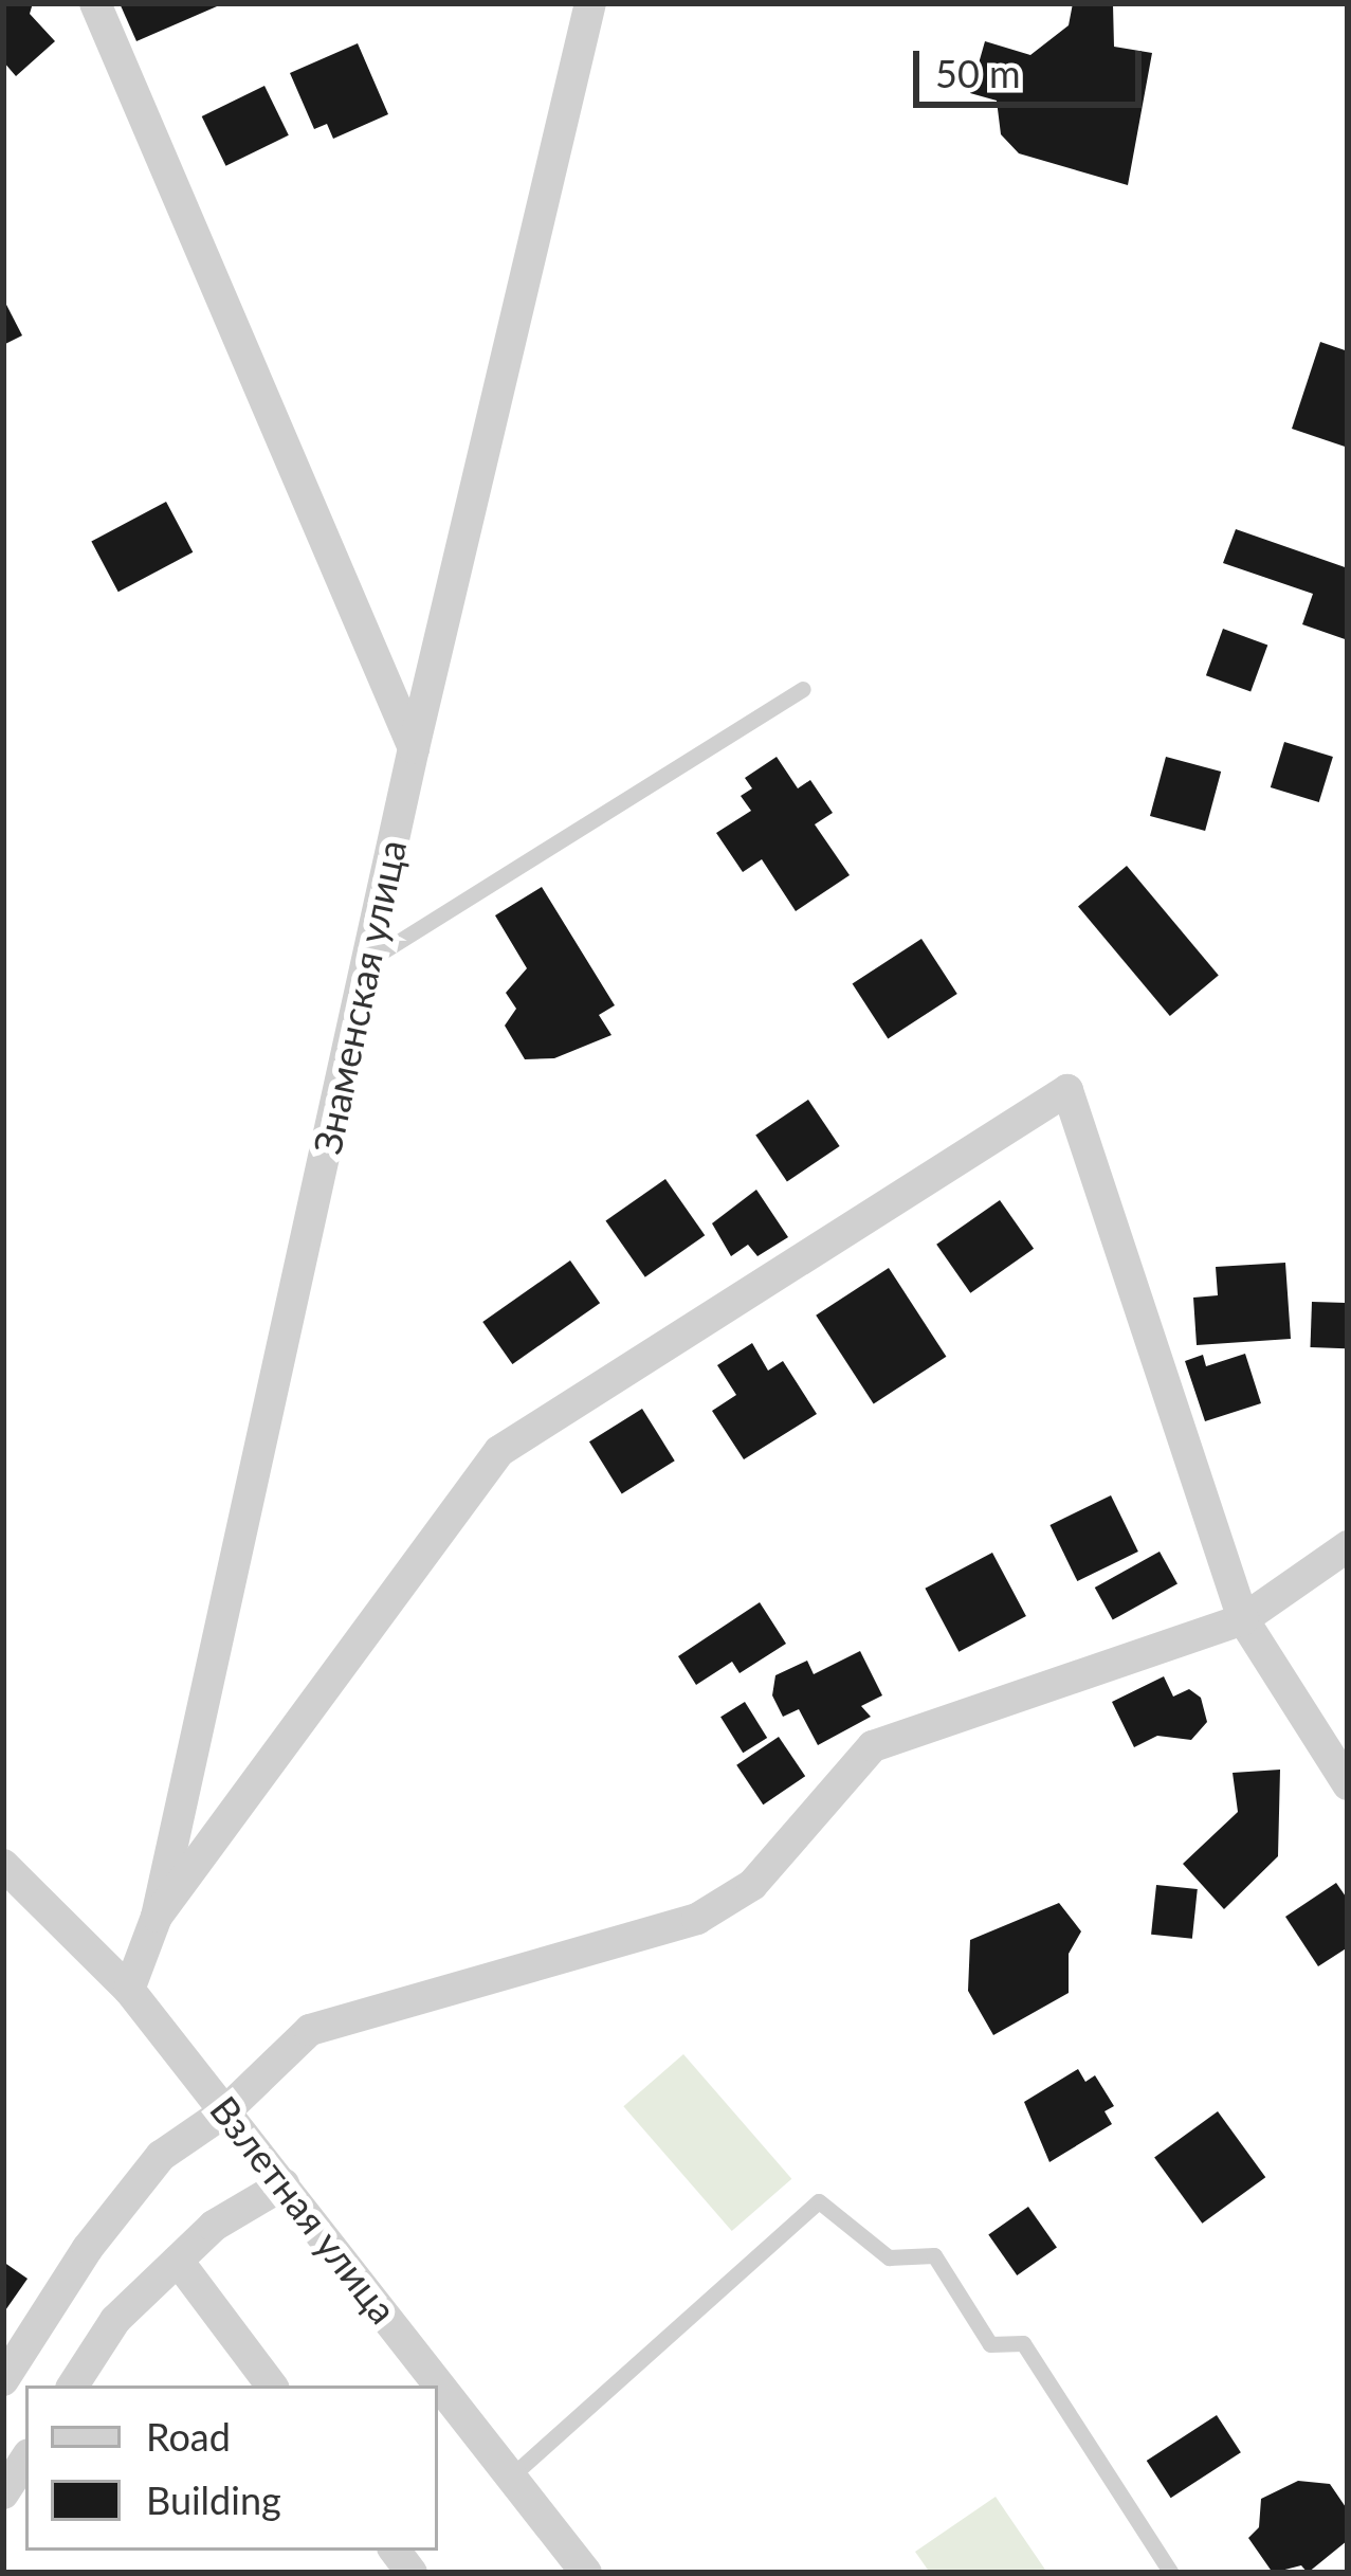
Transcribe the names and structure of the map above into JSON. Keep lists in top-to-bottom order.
{
  "streets": {
    "street": ["Знаменская улица", "Взлетная улица"]
  },
  "crossings": [
    ["Знаменская улица", "Взлетная улица"]
  ],
  "legend": ["Road", "Building"],
  "scale_bar": "50 m"
}
